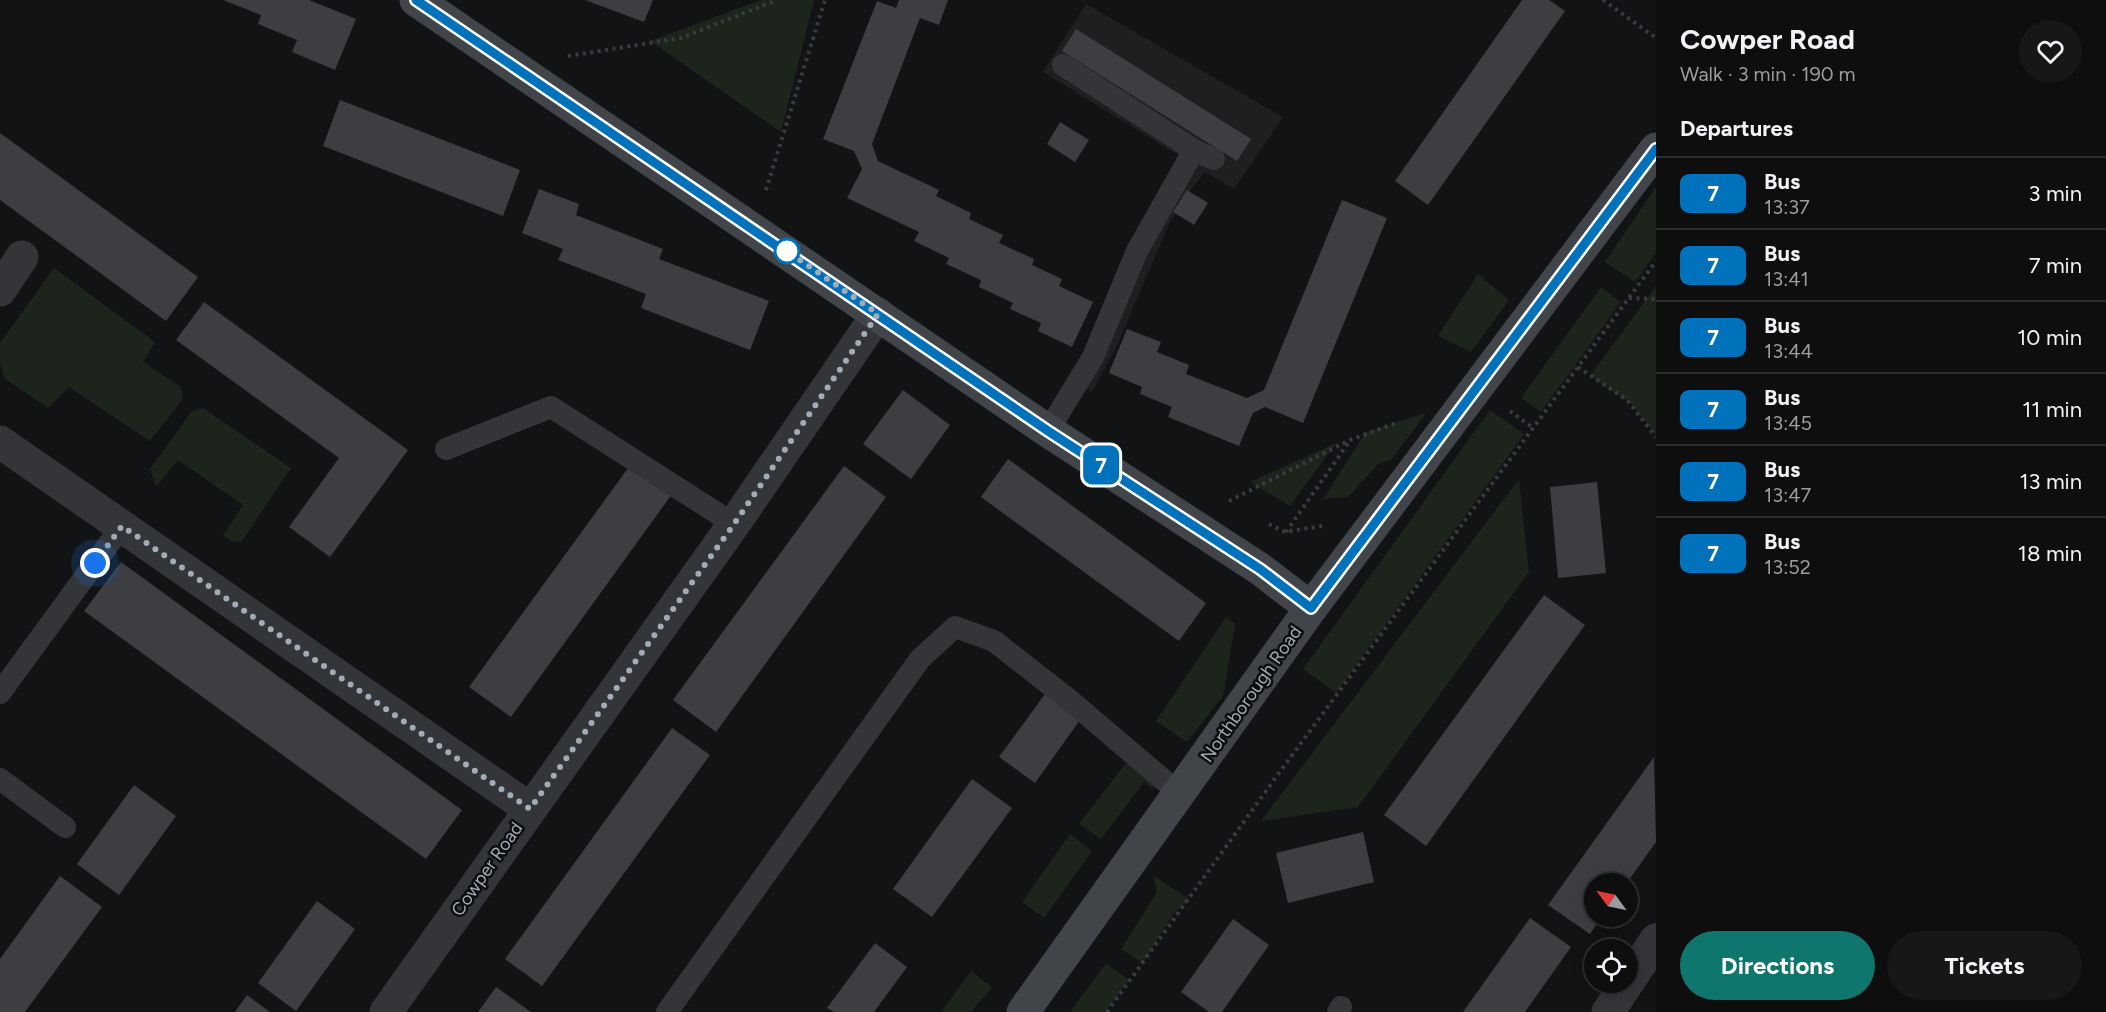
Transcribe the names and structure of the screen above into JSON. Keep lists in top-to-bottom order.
{
  "streets": {
    "street": ["Northborough Road", "Cowper Road"]
  },
  "lines": ["bus line 7"],
  "north": "top left",
  "page": {
    "on_map": "7",
    "heading": [
      ["Cowper Road", "Walk · 3 min · 190 m"],
      "Departures"
    ],
    "list": [
      {
        "mark": "7",
        "name": "Bus",
        "note": "13:37",
        "value": "3 min"
      },
      {
        "mark": "7",
        "name": "Bus",
        "note": "13:41",
        "value": "7 min"
      },
      {
        "mark": "7",
        "name": "Bus",
        "note": "13:44",
        "value": "10 min"
      },
      {
        "mark": "7",
        "name": "Bus",
        "note": "13:45",
        "value": "11 min"
      },
      {
        "mark": "7",
        "name": "Bus",
        "note": "13:47",
        "value": "13 min"
      },
      {
        "mark": "7",
        "name": "Bus",
        "note": "13:52",
        "value": "18 min"
      }
    ],
    "buttons": ["Directions", "Tickets"]
  }
}
